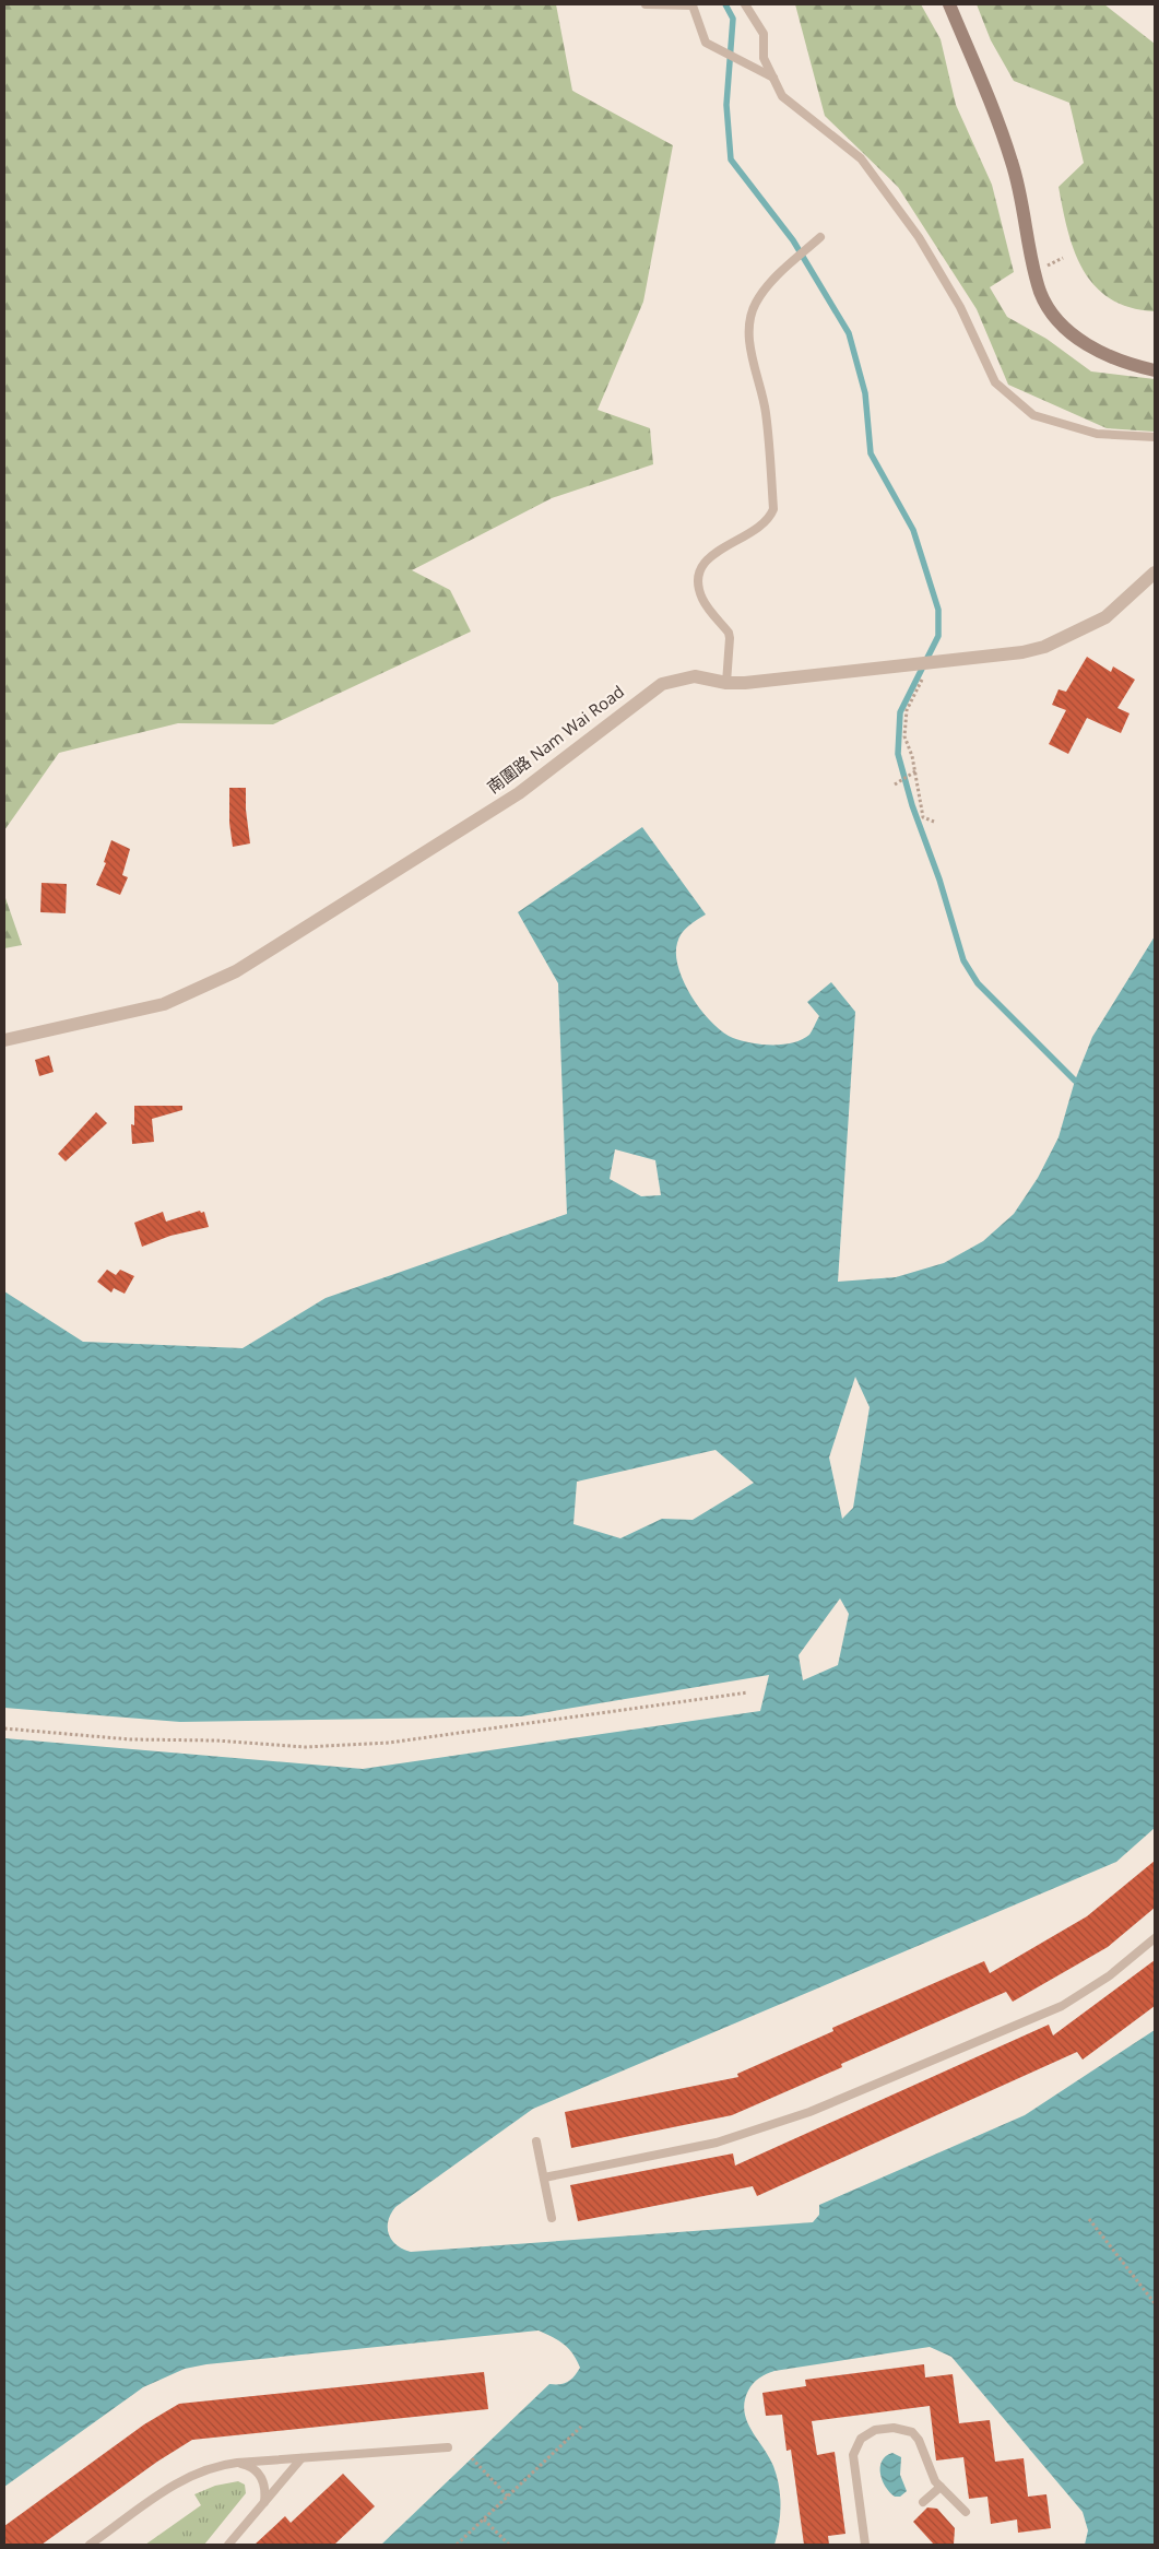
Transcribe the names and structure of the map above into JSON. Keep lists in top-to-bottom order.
{
  "streets": {
    "street": ["南圍路 Nam Wai Road"]
  }
}
